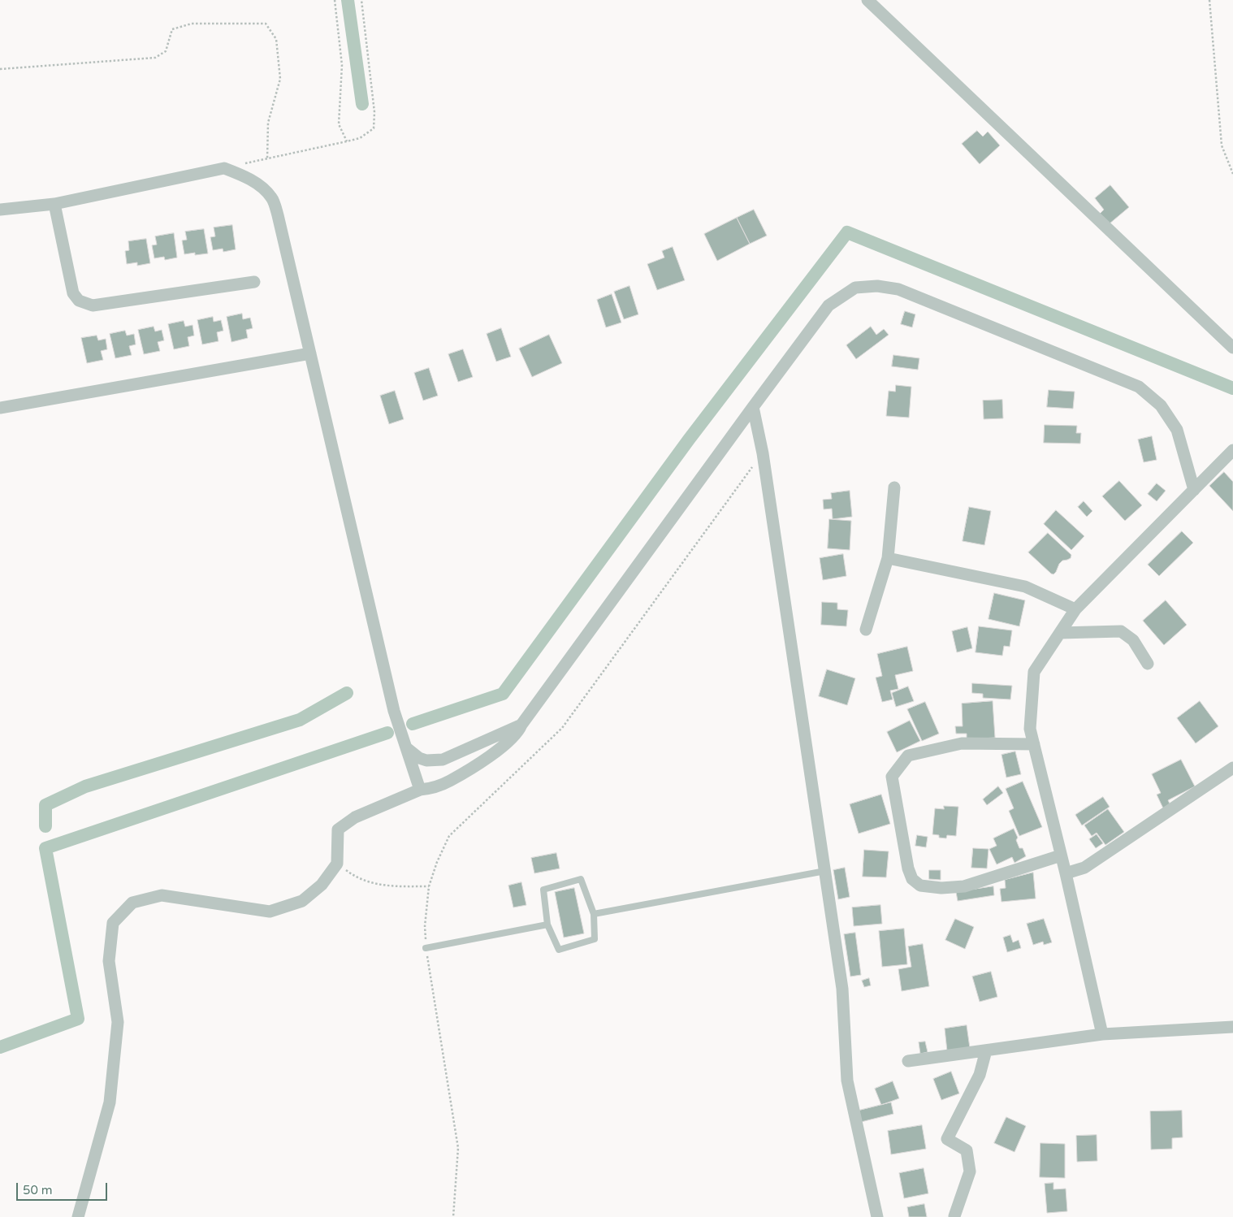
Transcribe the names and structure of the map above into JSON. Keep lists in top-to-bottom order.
{
  "scale_bar": "50 m"
}
